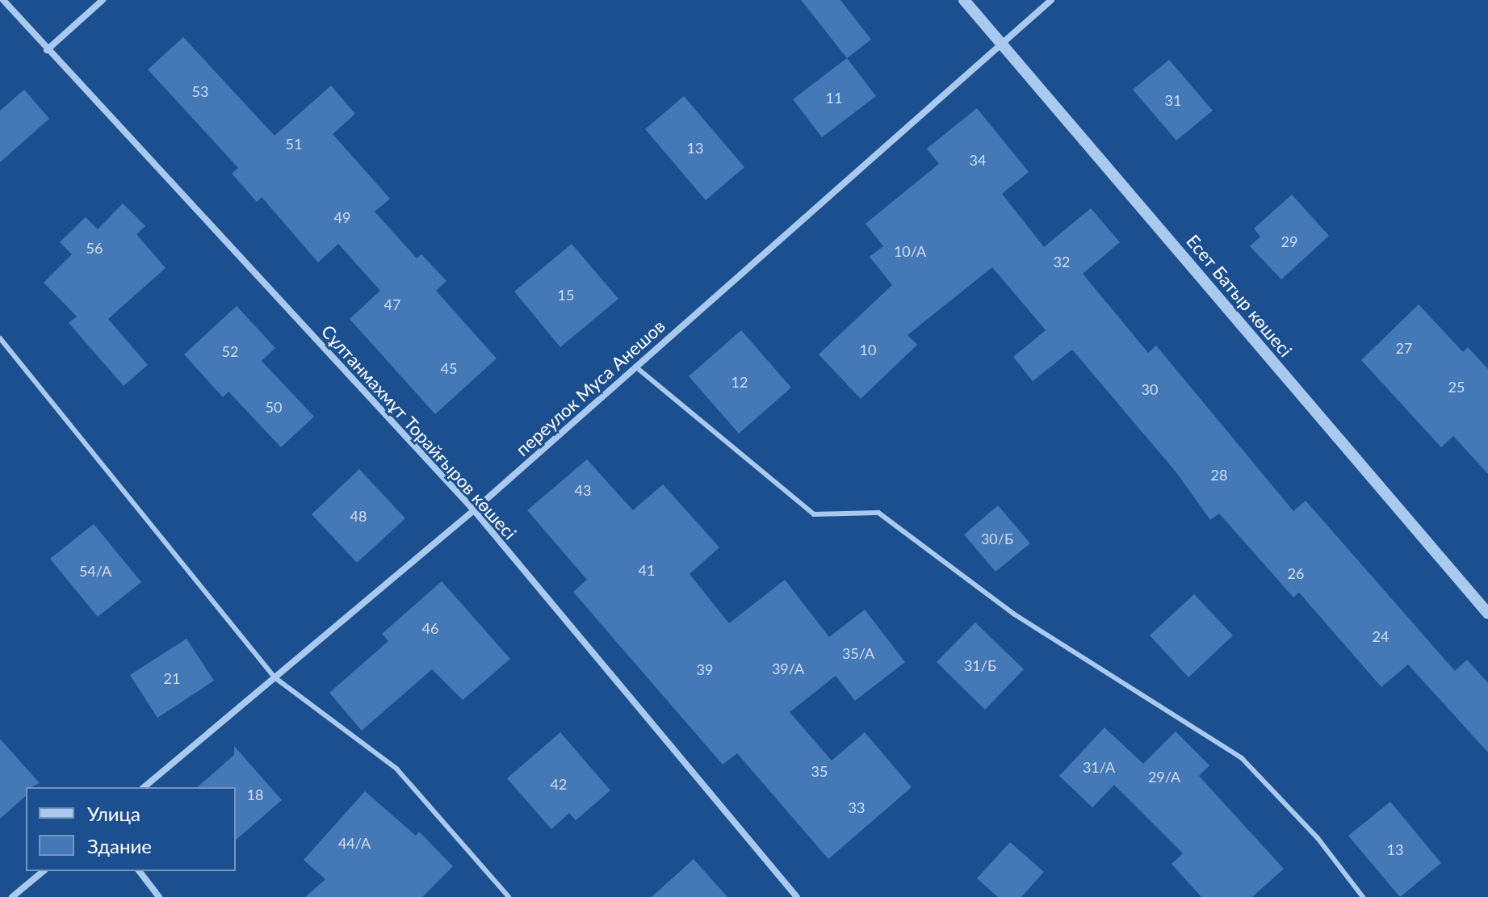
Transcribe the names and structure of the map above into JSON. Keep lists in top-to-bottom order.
{
  "streets": {
    "street": ["Есет Батыр көшесі", "переулок Муса Анешов", "Сұлтанмахмұт Торайғыров көшесі"]
  },
  "crossings": [
    ["Есет Батыр көшесі", "переулок Муса Анешов"],
    ["переулок Муса Анешов", "Сұлтанмахмұт Торайғыров көшесі"]
  ],
  "house_numbers": [
    "53",
    "11",
    "31",
    "51",
    "13",
    "34",
    "49",
    "29",
    "56",
    "10/А",
    "32",
    "15",
    "47",
    "27",
    "10",
    "52",
    "45",
    "12",
    "25",
    "30",
    "50",
    "28",
    "43",
    "48",
    "30/Б",
    "41",
    "54/А",
    "26",
    "46",
    "24",
    "35/А",
    "31/Б",
    "39/А",
    "39",
    "21",
    "31/А",
    "35",
    "29/А",
    "42",
    "18",
    "33",
    "44/А",
    "13"
  ],
  "legend": ["Улица", "Здание"]
}
